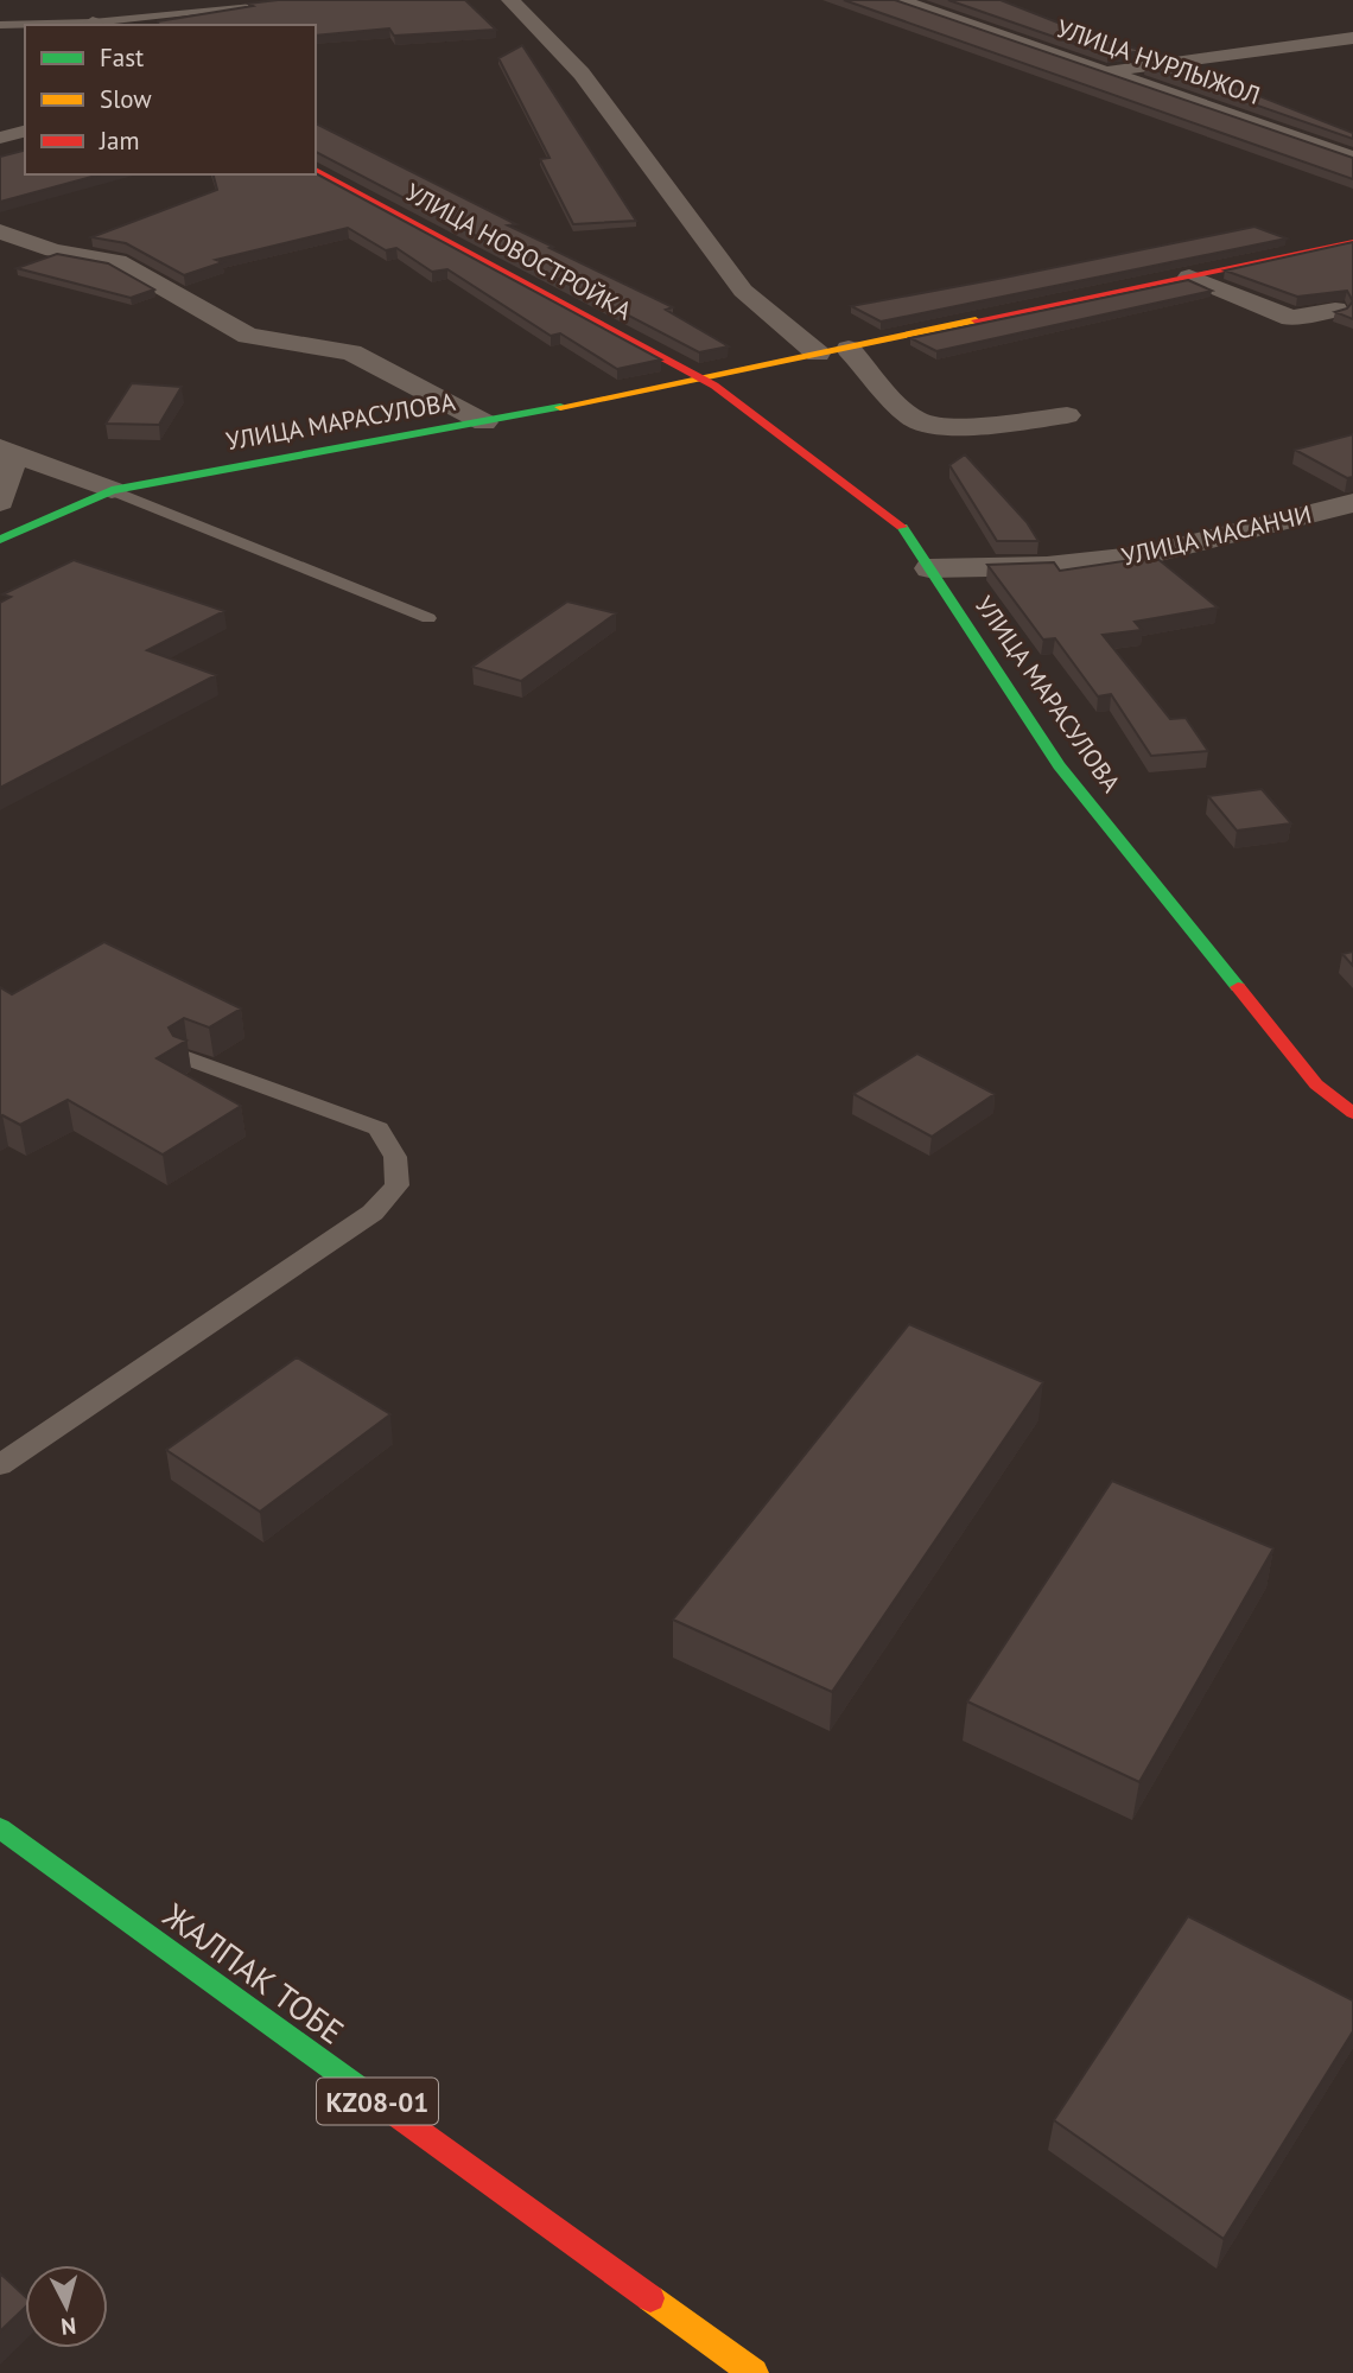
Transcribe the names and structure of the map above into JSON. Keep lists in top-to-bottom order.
{
  "streets": {
    "street": [
      "УЛИЦА НУРЛЫЖОЛ",
      "УЛИЦА НОВОСТРОЙКА",
      "УЛИЦА МАРАСУЛОВА",
      "УЛИЦА МАСАНЧИ",
      "ЖАЛПАК ТОБЕ",
      "KZ08-01"
    ]
  },
  "crossings": [
    ["УЛИЦА НОВОСТРОЙКА", "УЛИЦА МАРАСУЛОВА"],
    ["УЛИЦА МАРАСУЛОВА", "УЛИЦА МАСАНЧИ"]
  ],
  "legend": ["Fast", "Slow", "Jam"],
  "north": "bottom"
}
